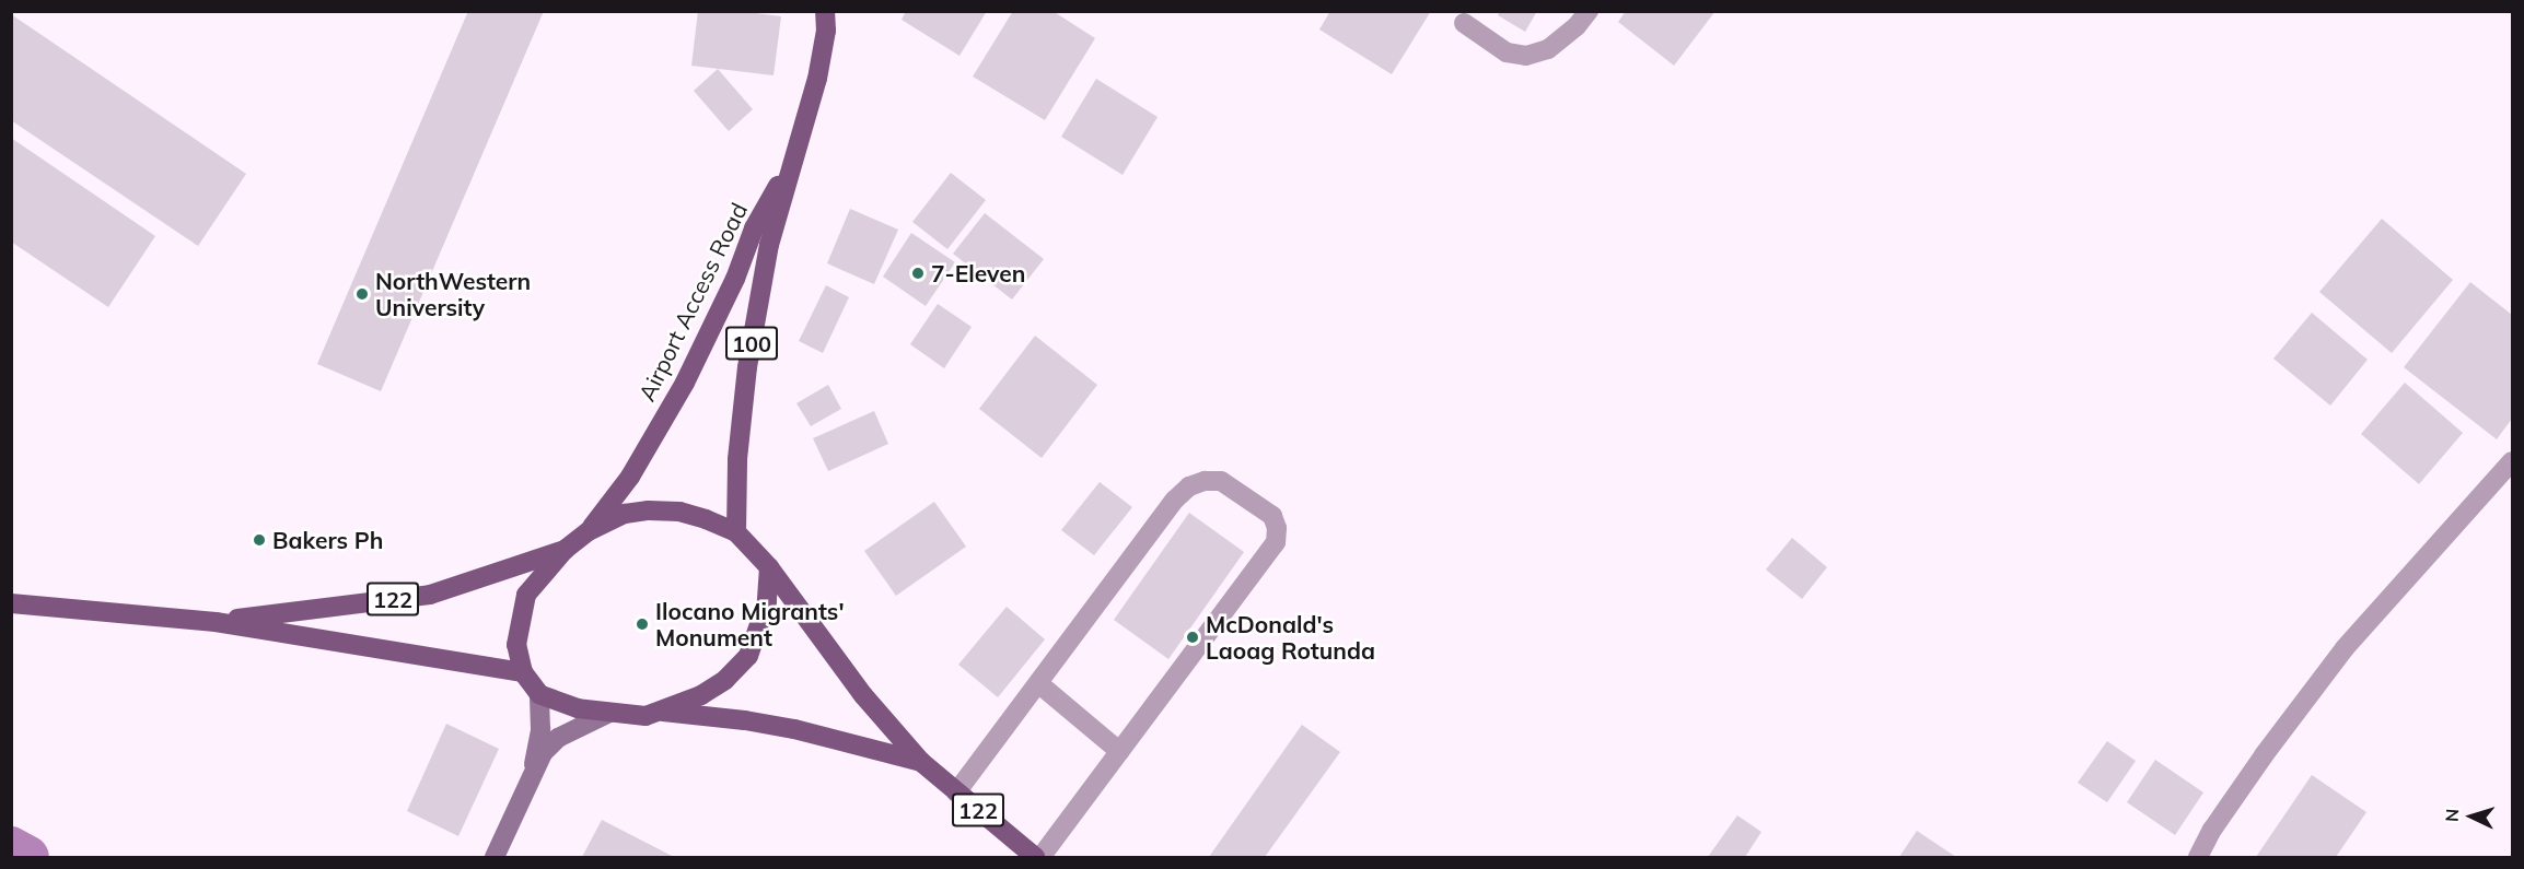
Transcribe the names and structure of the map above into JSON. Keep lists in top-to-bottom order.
{
  "streets": {
    "main road": ["Airport Access Road", "100", "122"]
  },
  "crossings": [
    ["Airport Access Road", "100"],
    ["Airport Access Road", "122"],
    ["100", "122"]
  ],
  "places": [
    "7-Eleven",
    "NorthWestern University",
    "Bakers Ph",
    "Ilocano Migrants' Monument",
    "McDonald's Laoag Rotunda"
  ],
  "north": "left"
}
